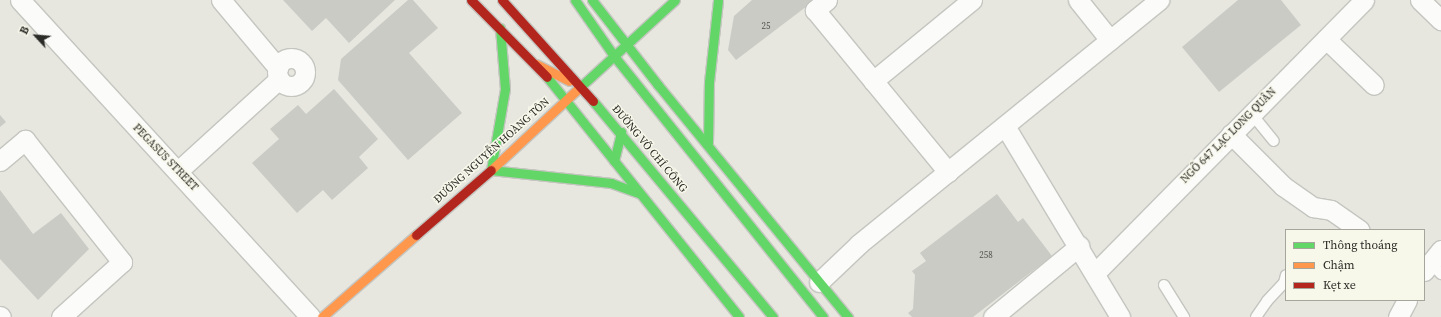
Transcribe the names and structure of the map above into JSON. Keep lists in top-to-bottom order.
{
  "streets": {
    "main road": ["ĐƯỜNG VÕ CHÍ CÔNG", "ĐƯỜNG NGUYỄN HOÀNG TÔN"],
    "street": ["NGÕ 647 LẠC LONG QUÂN", "PEGASUS STREET"]
  },
  "crossings": [
    ["ĐƯỜNG VÕ CHÍ CÔNG", "ĐƯỜNG NGUYỄN HOÀNG TÔN"]
  ],
  "house_numbers": ["25", "258"],
  "legend": ["Thông thoáng", "Chậm", "Kẹt xe"],
  "north": "top left"
}
